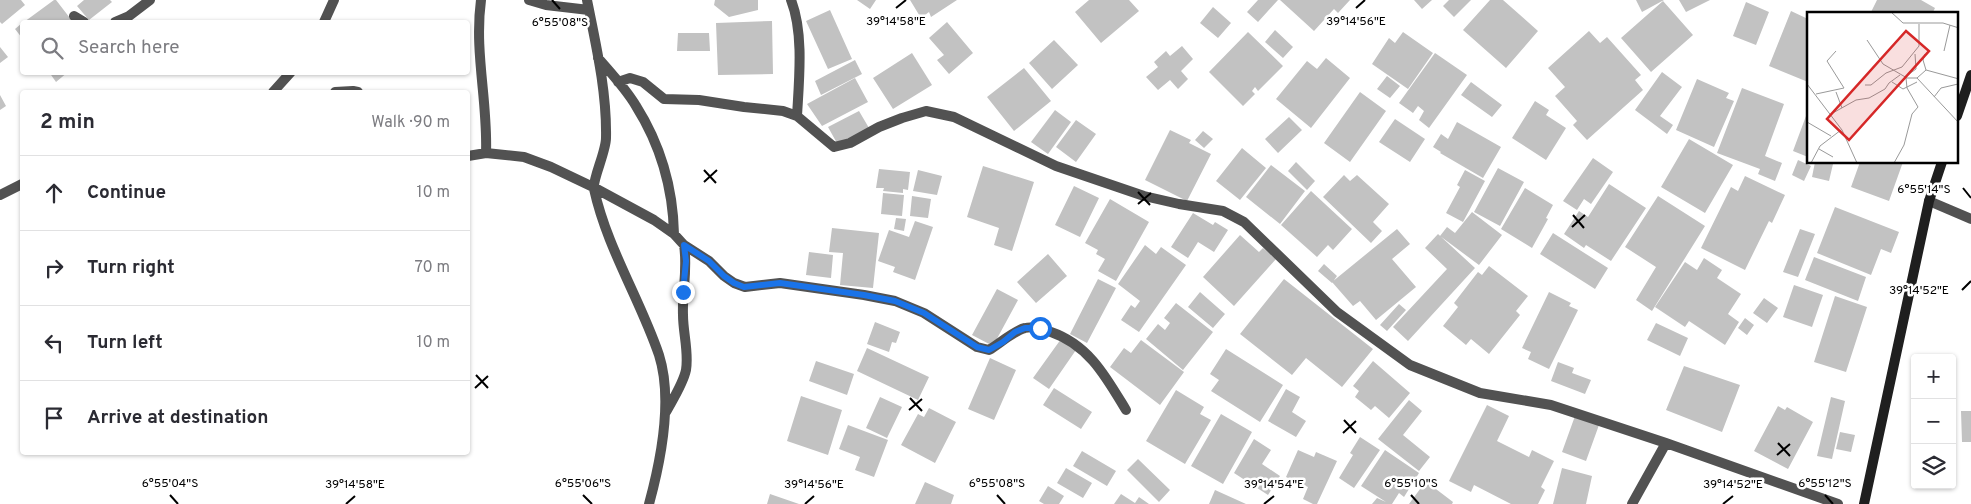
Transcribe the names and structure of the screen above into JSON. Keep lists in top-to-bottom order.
{
  "page": {
    "search": "Search here",
    "heading": ["2 min", "Walk · 90 m"],
    "list": [
      ["Continue", "10 m"],
      ["Turn right", "70 m"],
      ["Turn left", "10 m"],
      "Arrive at destination"
    ],
    "map_buttons": ["+", "−"]
  },
  "coordinates": [
    "39°14'58\"E",
    "39°14'56\"E",
    "6°55'08\"S",
    "6°55'14\"S",
    "39°14'52\"E",
    "6°55'04\"S",
    "6°55'06\"S",
    "6°55'10\"S",
    "6°55'12\"S",
    "39°14'54\"E"
  ]
}
